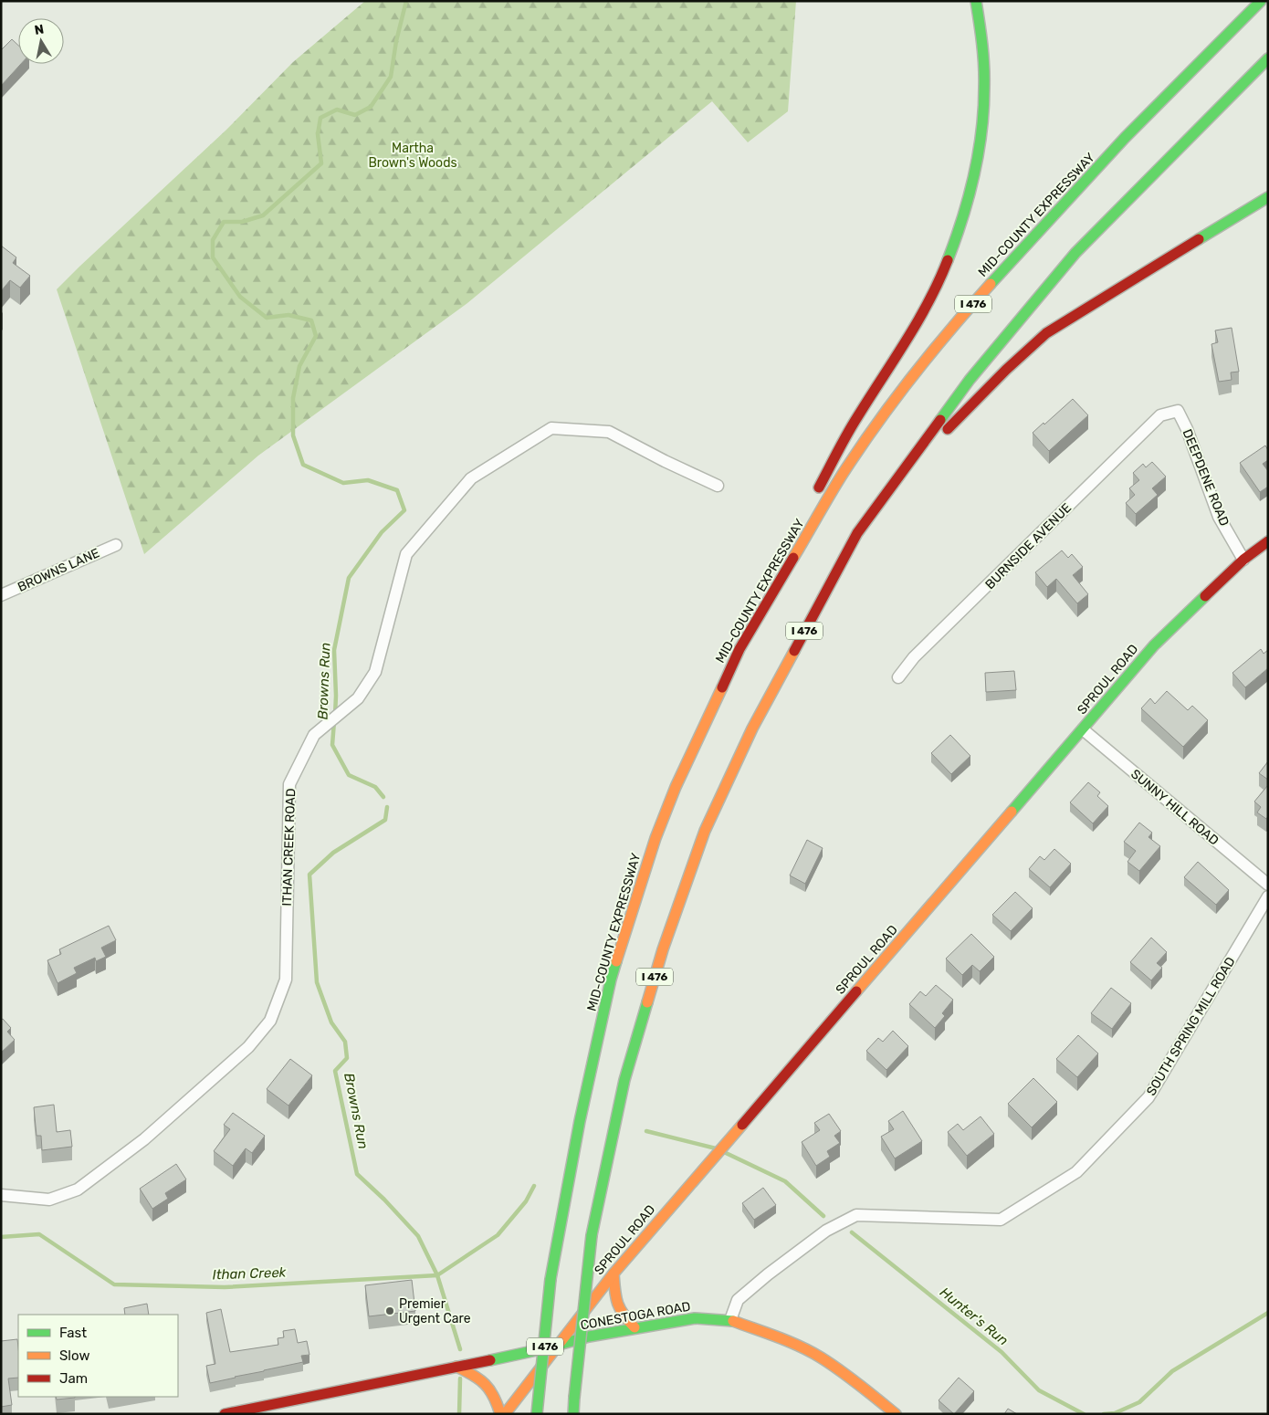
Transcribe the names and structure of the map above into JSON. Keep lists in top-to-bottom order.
{
  "streets": {
    "main road": [
      "MID-COUNTY EXPRESSWAY",
      "I 476",
      "SPROUL ROAD",
      "CONESTOGA ROAD"
    ],
    "street": [
      "DEEPDENE ROAD",
      "BURNSIDE AVENUE",
      "BROWNS LANE",
      "SUNNY HILL ROAD",
      "ITHAN CREEK ROAD",
      "SOUTH SPRING MILL ROAD"
    ]
  },
  "crossings": [
    ["DEEPDENE ROAD", "BURNSIDE AVENUE"],
    ["DEEPDENE ROAD", "SPROUL ROAD"],
    ["SPROUL ROAD", "SUNNY HILL ROAD"],
    ["SPROUL ROAD", "CONESTOGA ROAD"],
    ["SOUTH SPRING MILL ROAD", "CONESTOGA ROAD"]
  ],
  "water": ["Browns Run", "Ithan Creek", "Hunter's Run"],
  "parks": ["Martha Brown's Woods"],
  "places": ["Premier Urgent Care"],
  "legend": ["Fast", "Slow", "Jam"],
  "north": "top"
}
